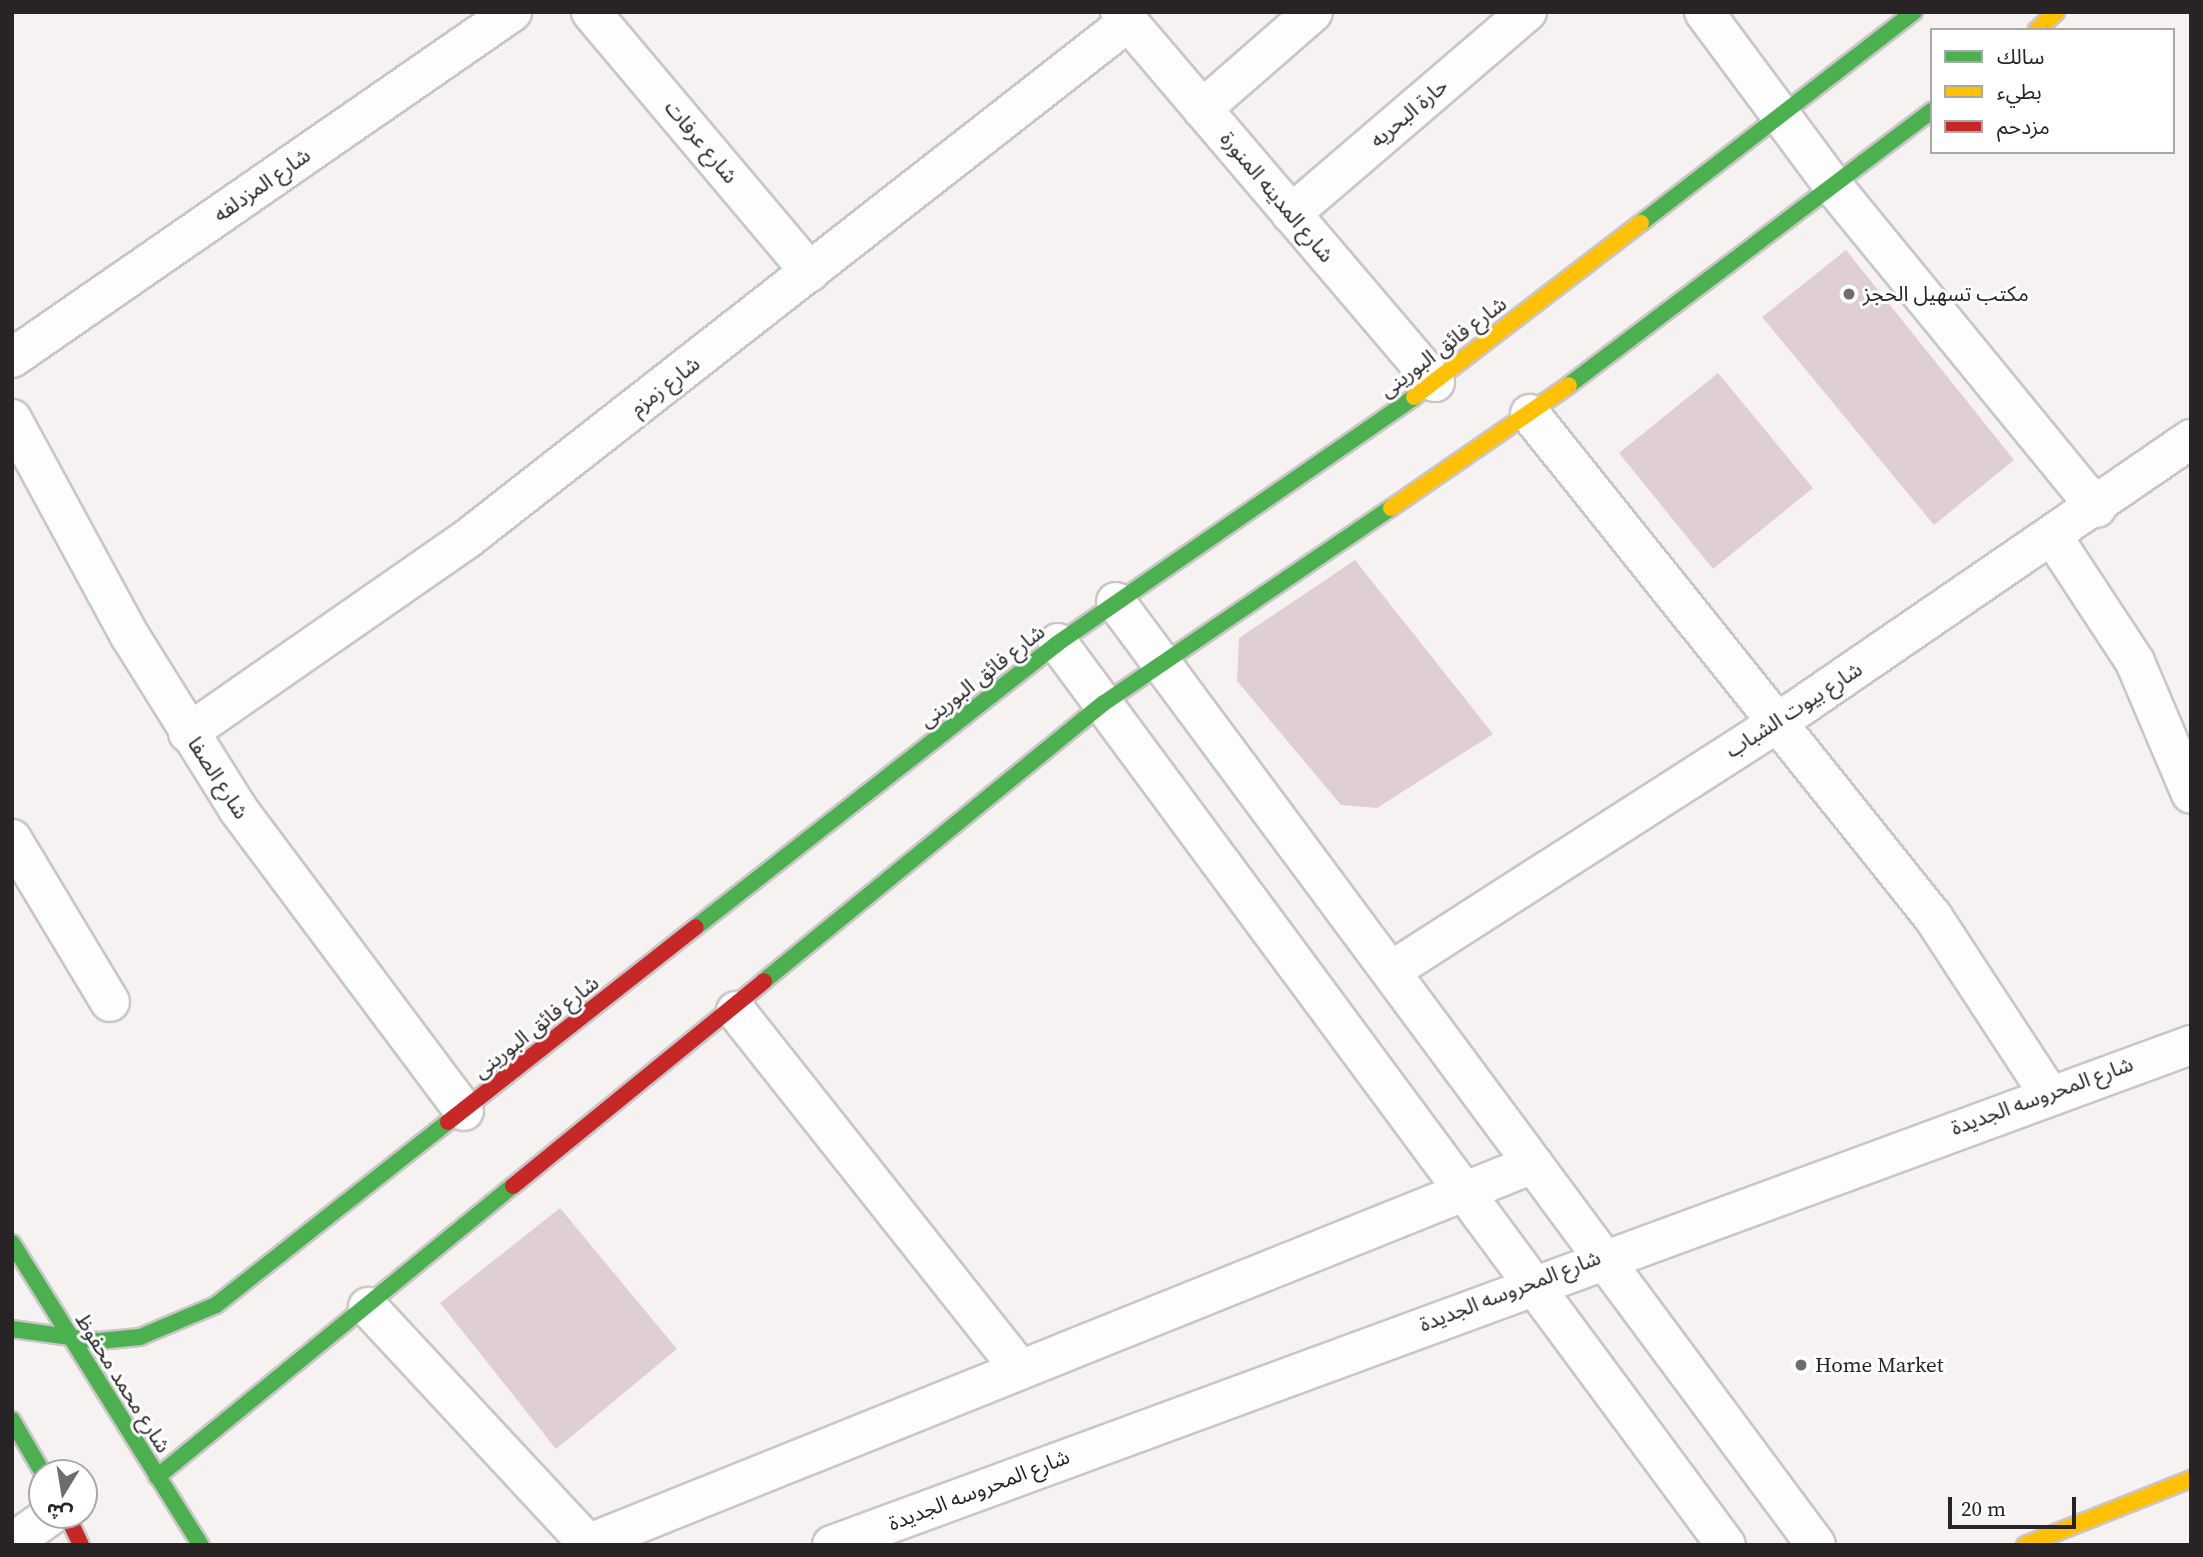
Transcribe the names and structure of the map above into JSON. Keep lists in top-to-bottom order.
{
  "streets": {
    "street": [
      "حارة البحريه",
      "شارع عرفات",
      "شارع المزدلفه",
      "شارع المدينه المنورة",
      "شارع فائق البورينى",
      "شارع زمزم",
      "شارع بيوت الشباب",
      "شارع الصفا",
      "شارع المحروسه الجديدة",
      "شارع محمد محفوظ"
    ]
  },
  "crossings": [
    ["حارة البحريه", "شارع المدينه المنورة"],
    ["شارع عرفات", "شارع زمزم"],
    ["شارع المدينه المنورة", "شارع فائق البورينى"],
    ["شارع المدينه المنورة", "شارع زمزم"],
    ["شارع فائق البورينى", "شارع الصفا"],
    ["شارع فائق البورينى", "شارع محمد محفوظ"],
    ["شارع زمزم", "شارع الصفا"]
  ],
  "places": ["مكتب تسهيل الحجز", "Home Market"],
  "legend": ["سالك", "بطيء", "مزدحم"],
  "scale_bar": "20 m",
  "north": "bottom"
}
